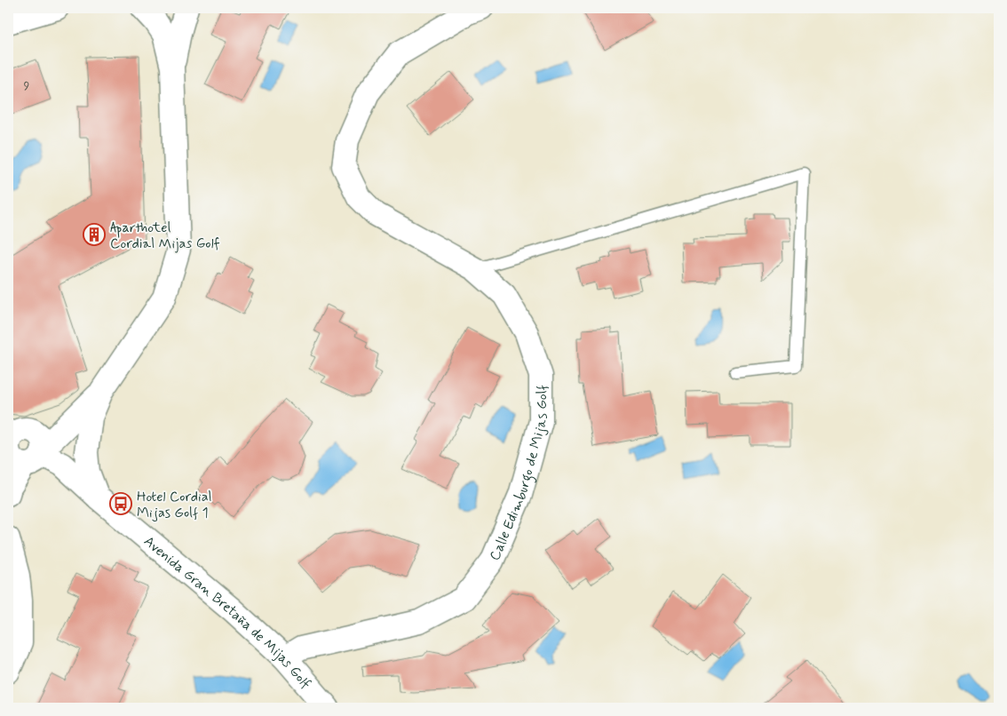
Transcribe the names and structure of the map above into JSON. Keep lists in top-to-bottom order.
{
  "streets": {
    "street": ["Calle Edimburgo de Mijas Golf", "Avenida Gran Bretaña de Mijas Golf"]
  },
  "crossings": [
    ["Calle Edimburgo de Mijas Golf", "Avenida Gran Bretaña de Mijas Golf"]
  ],
  "places": {
    "building": ["Aparthotel Cordial Mijas Golf"],
    "bus stop": ["Hotel Cordial Mijas Golf 1"]
  },
  "house_numbers": ["9"]
}
